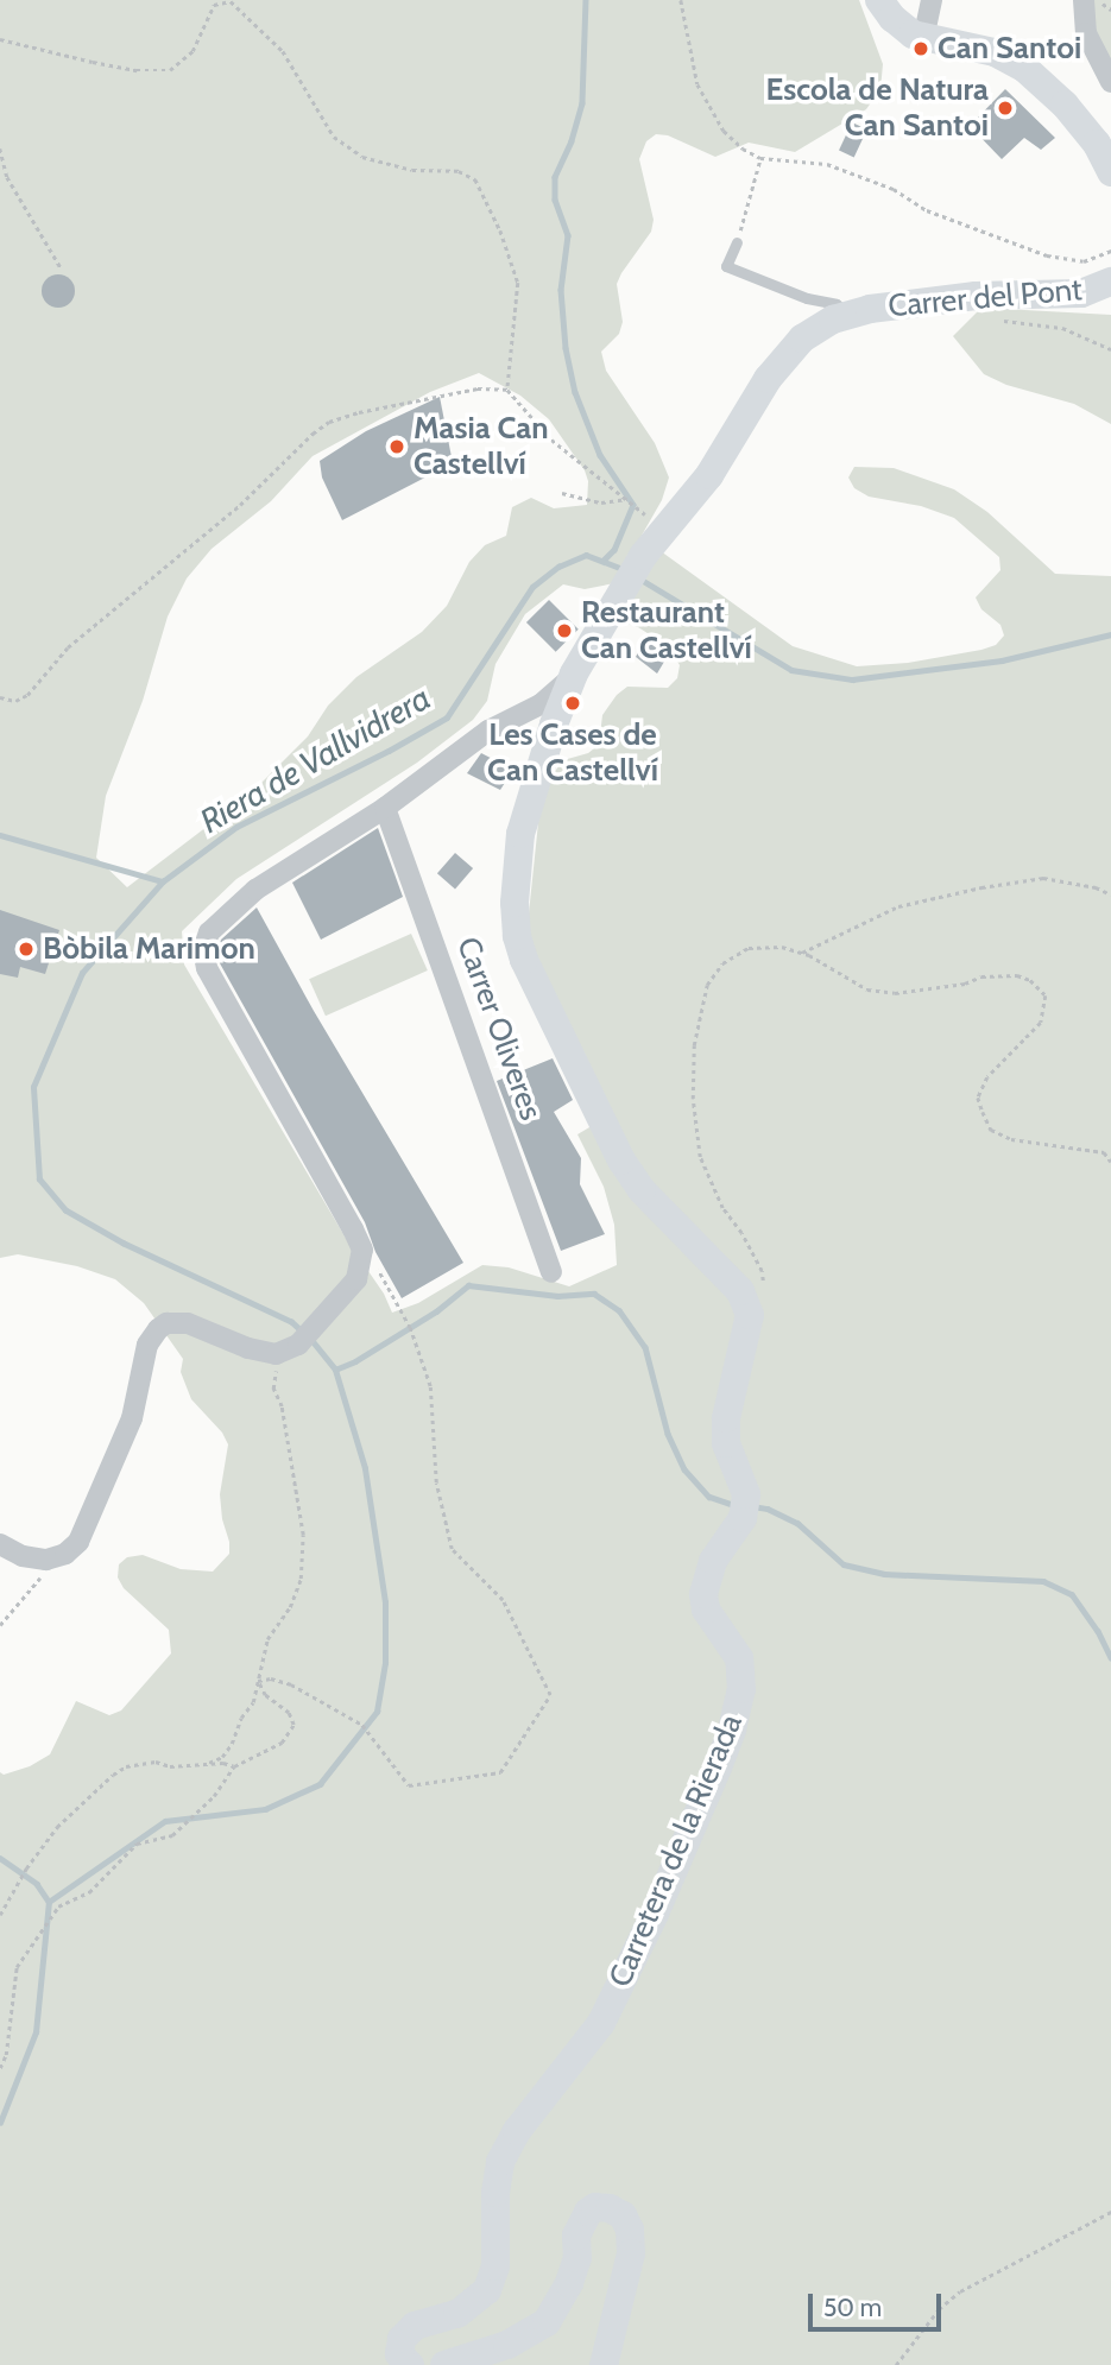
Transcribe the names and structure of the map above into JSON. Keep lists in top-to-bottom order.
{
  "streets": {
    "street": ["Carrer del Pont", "Carrer Oliveres", "Carretera de la Rierada"]
  },
  "water": ["Riera de Vallvidrera"],
  "places": [
    "Can Santoi",
    "Escola de Natura Can Santoi",
    "Masia Can Castellví",
    "Restaurant Can Castellví",
    "Les Cases de Can Castellví",
    "Bòbila Marimon"
  ],
  "scale_bar": "50 m"
}
